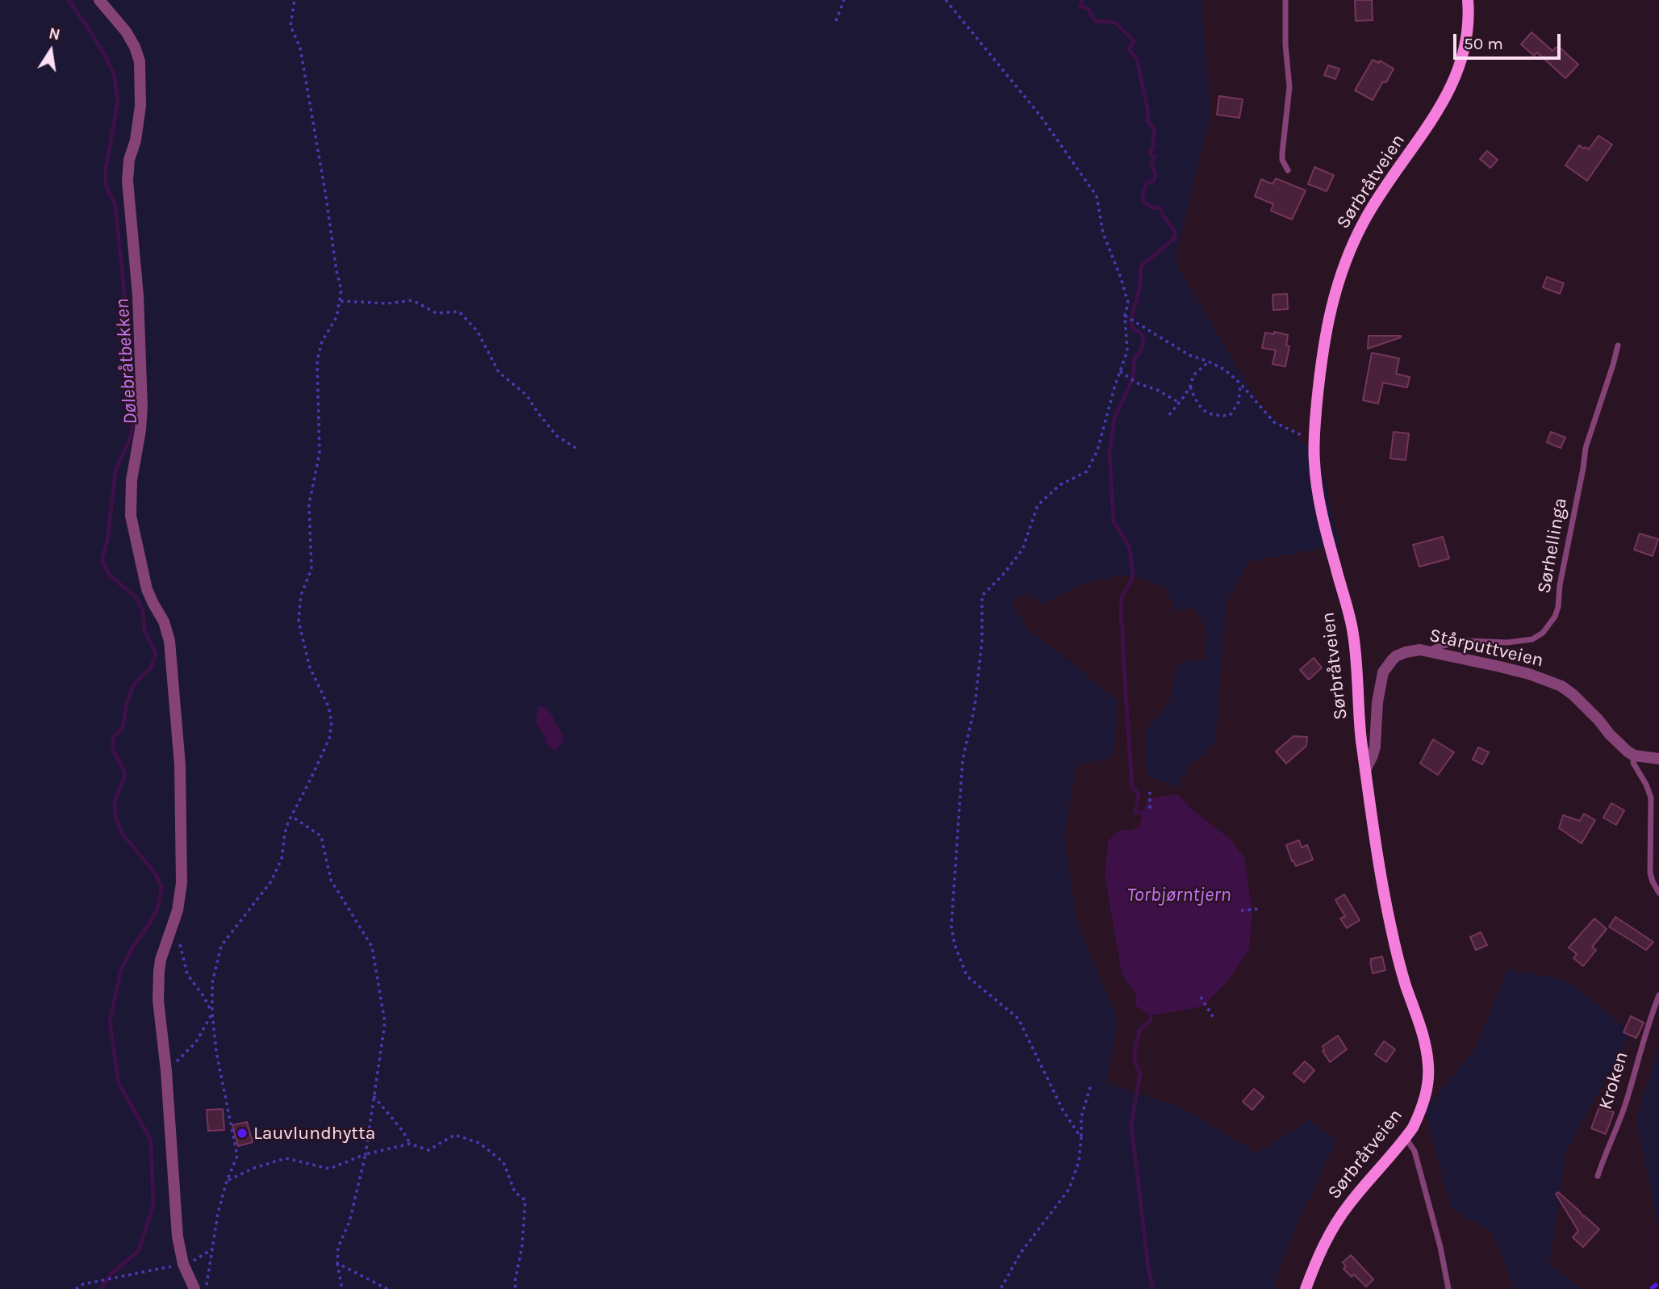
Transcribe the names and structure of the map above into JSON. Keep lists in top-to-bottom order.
{
  "streets": {
    "street": ["Sørbråtveien", "Stårputtveien"],
    "lane": ["Sørhellinga", "Kroken"]
  },
  "crossings": [
    ["Sørbråtveien", "Stårputtveien"],
    ["Sørhellinga", "Stårputtveien"]
  ],
  "water": ["Dølebråtbekken", "Torbjørntjern"],
  "places": ["Lauvlundhytta"],
  "scale_bar": "50 m",
  "north": "top"
}
